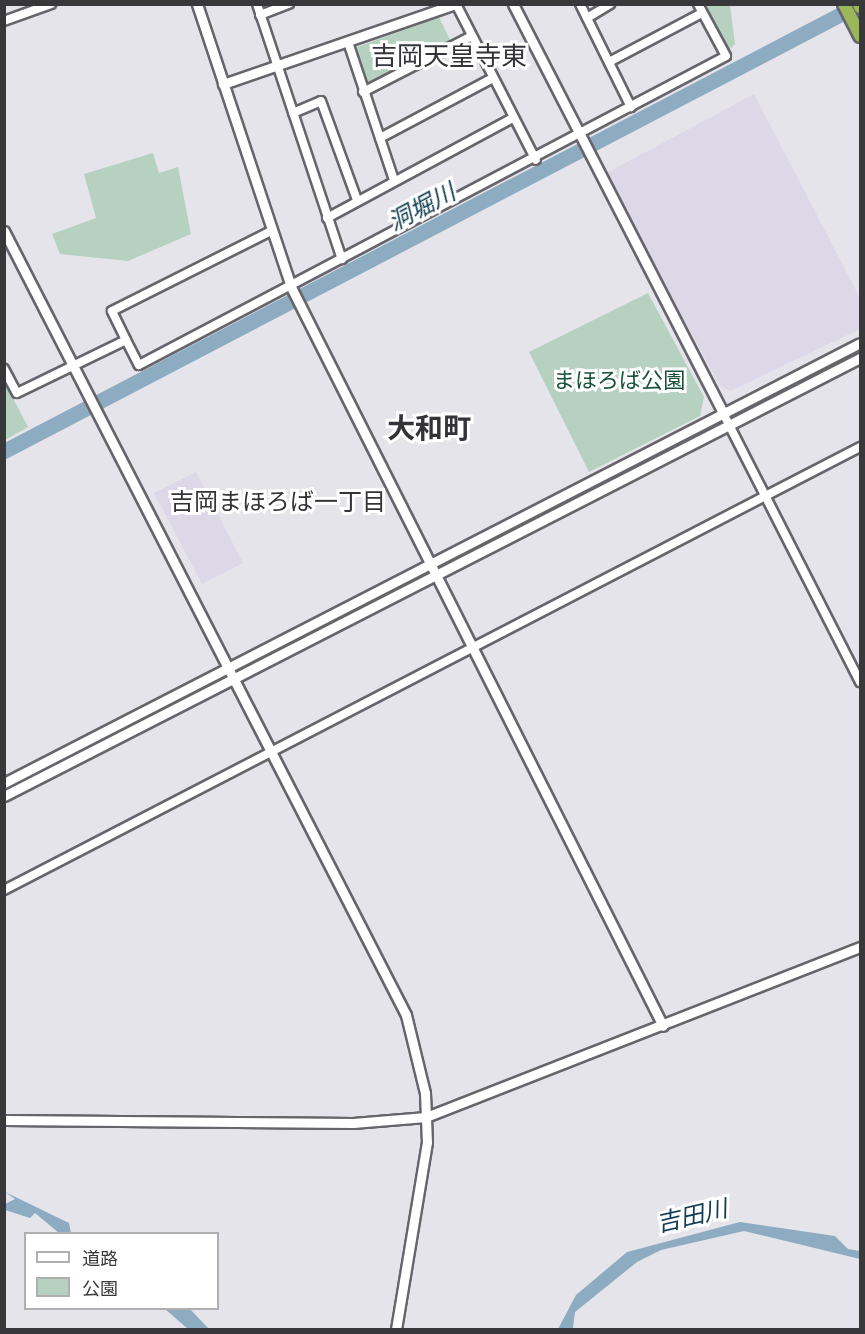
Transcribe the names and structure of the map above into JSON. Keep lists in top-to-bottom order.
{
  "districts": ["吉岡天皇寺東", "大和町", "吉岡まほろば一丁目"],
  "water": ["洞堀川", "吉田川"],
  "parks": ["まほろば公園"],
  "legend": ["道路", "公園"]
}
